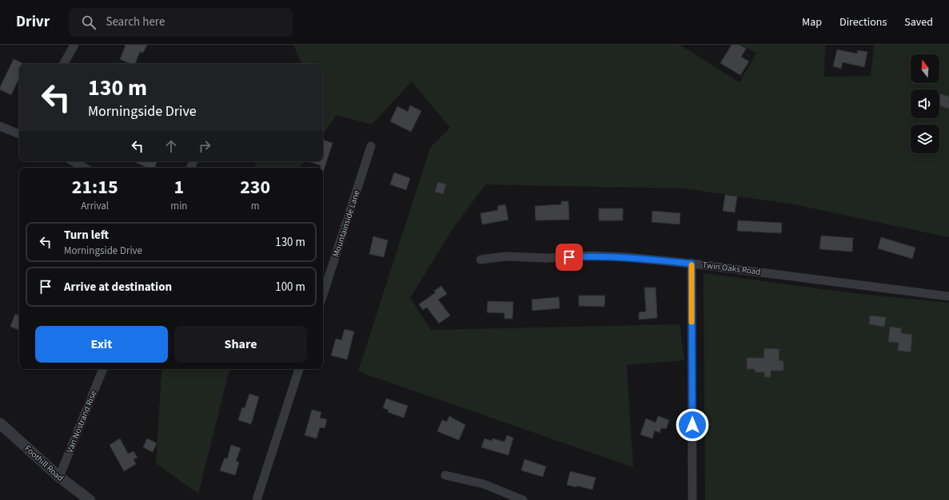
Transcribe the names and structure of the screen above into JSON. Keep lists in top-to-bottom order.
{
  "streets": {
    "street": [
      "Mountainside Lane",
      "Twin Oaks Road",
      "Van Nostrand Rise",
      "Foothill Road"
    ]
  },
  "crossings": [
    ["Van Nostrand Rise", "Foothill Road"]
  ],
  "north": "top",
  "page": {
    "header": "Drivr",
    "search": "Search here",
    "nav": ["Map", "Directions", "Saved"],
    "turn": ["130 m", "Morningside Drive"],
    "eta": [
      "21:15",
      "Arrival",
      "1",
      "min",
      "230",
      "m"
    ],
    "list": [
      {
        "name": "Turn left",
        "note": "Morningside Drive",
        "value": "130 m"
      },
      {
        "name": "Arrive at destination",
        "value": "100 m"
      }
    ],
    "buttons": ["Exit", "Share"]
  }
}
